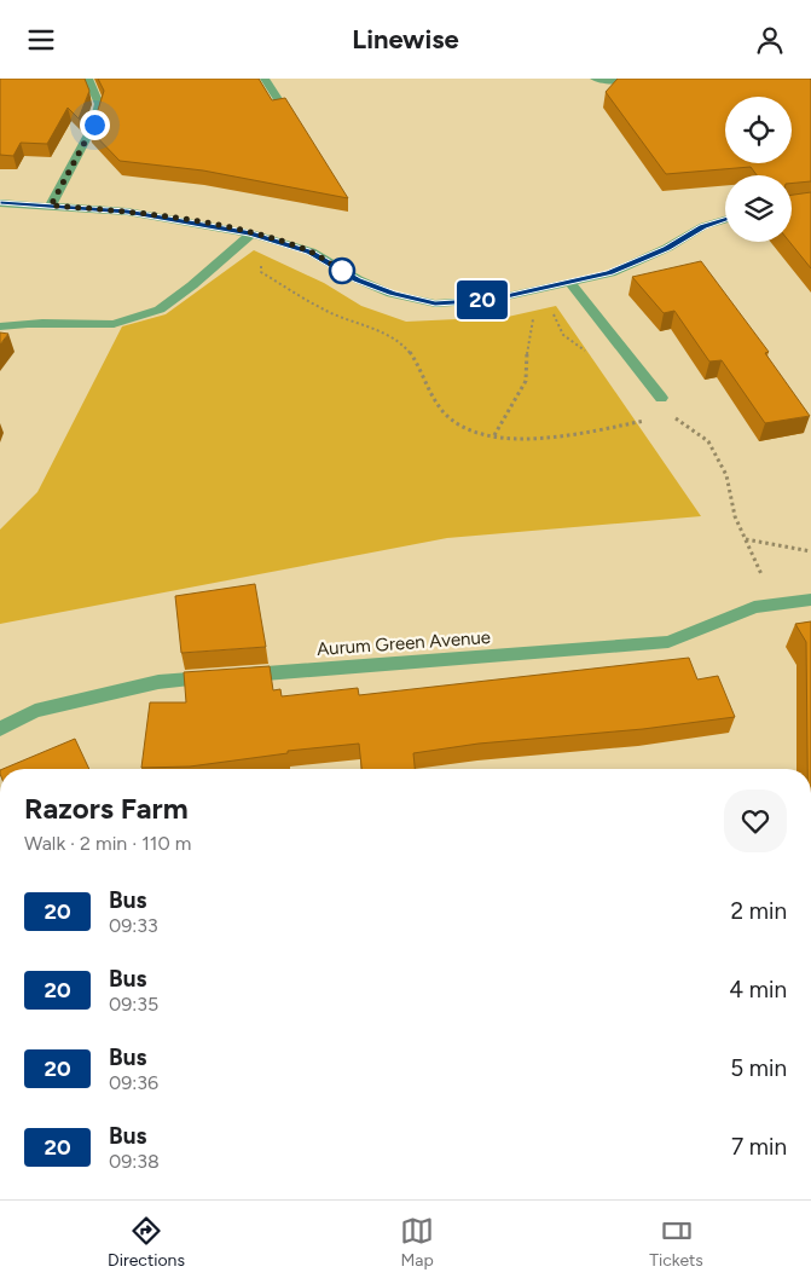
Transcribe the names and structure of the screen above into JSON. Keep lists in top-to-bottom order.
{
  "streets": {
    "street": ["Aurum Green Avenue"]
  },
  "lines": ["bus line 20"],
  "page": {
    "header": "Linewise",
    "on_map": "20",
    "heading": ["Razors Farm", "Walk · 2 min · 110 m"],
    "list": [
      {
        "mark": "20",
        "name": "Bus",
        "note": "09:33",
        "value": "2 min"
      },
      {
        "mark": "20",
        "name": "Bus",
        "note": "09:35",
        "value": "4 min"
      },
      {
        "mark": "20",
        "name": "Bus",
        "note": "09:36",
        "value": "5 min"
      },
      {
        "mark": "20",
        "name": "Bus",
        "note": "09:38",
        "value": "7 min"
      }
    ],
    "tabs": ["Directions", "Map", "Tickets"]
  }
}
